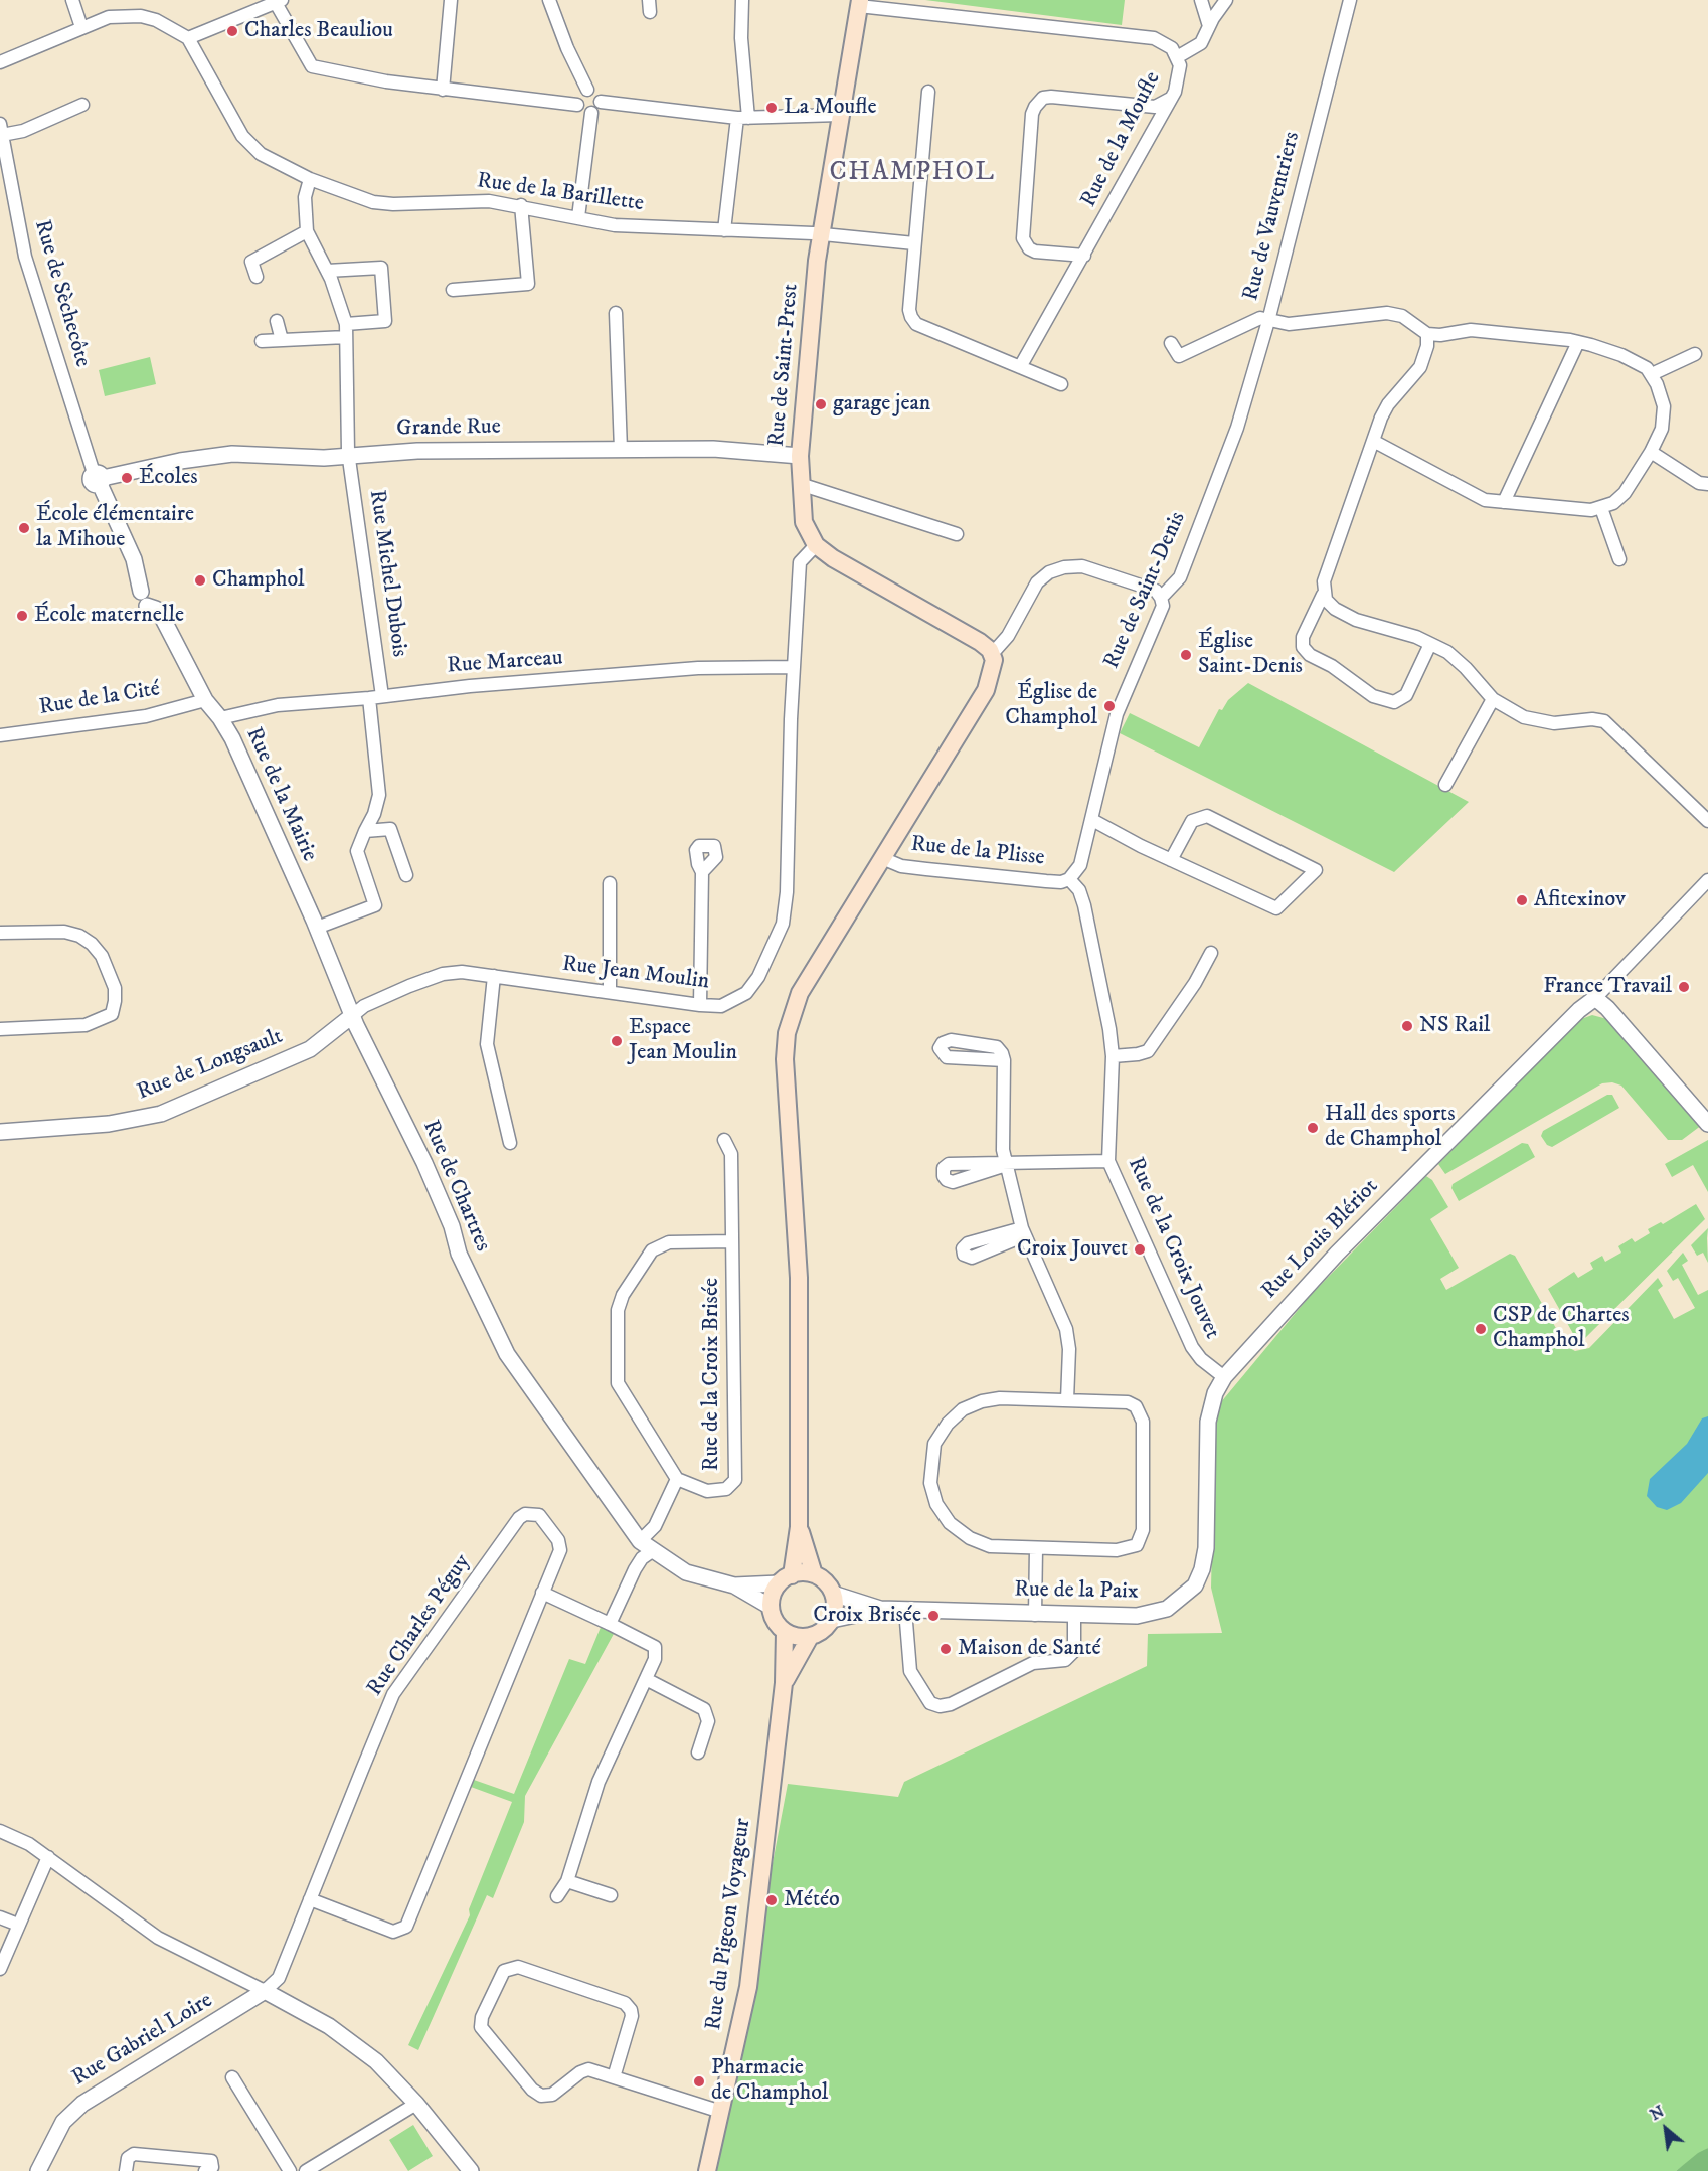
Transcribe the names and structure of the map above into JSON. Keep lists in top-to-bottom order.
{
  "streets": {
    "main road": ["Rue de Saint-Prest", "Rue du Pigeon Voyageur"],
    "street": [
      "Rue de la Moufle",
      "Rue de la Barillette",
      "Rue de Vauventriers",
      "Rue de Sèchecôte",
      "Grande Rue",
      "Rue Michel Dubois",
      "Rue de Saint-Denis",
      "Rue Marceau",
      "Rue de la Cité",
      "Rue de la Mairie",
      "Rue de la Plisse",
      "Rue Jean Moulin",
      "Rue de Longsault",
      "Rue de Chartres",
      "Rue Louis Blériot",
      "Rue de la Croix Jouvet",
      "Rue de la Croix Brisée",
      "Rue de la Paix",
      "Rue Charles Péguy",
      "Rue Gabriel Loire"
    ]
  },
  "crossings": [
    ["Rue de la Moufle", "Rue de Saint-Prest"],
    ["Rue de la Barillette", "Rue de Saint-Prest"],
    ["Rue de Vauventriers", "Rue de Saint-Denis"],
    ["Rue de Sèchecôte", "Grande Rue"],
    ["Rue de Sèchecôte", "Rue de la Mairie"],
    ["Rue de Saint-Prest", "Grande Rue"],
    ["Rue de Saint-Prest", "Rue Jean Moulin"],
    ["Grande Rue", "Rue Michel Dubois"],
    ["Grande Rue", "Rue de la Mairie"],
    ["Rue Michel Dubois", "Rue Marceau"],
    ["Rue Michel Dubois", "Rue de la Mairie"],
    ["Rue de Saint-Denis", "Rue de la Plisse"],
    ["Rue de Saint-Denis", "Rue de la Croix Jouvet"],
    ["Rue Marceau", "Rue de la Mairie"],
    ["Rue Marceau", "Rue Jean Moulin"],
    ["Rue de la Cité", "Rue de la Mairie"],
    ["Rue de la Mairie", "Rue Jean Moulin"],
    ["Rue de la Mairie", "Rue de Longsault"],
    ["Rue de la Mairie", "Rue de Chartres"],
    ["Rue de la Plisse", "Rue de la Croix Jouvet"],
    ["Rue Jean Moulin", "Rue de Longsault"],
    ["Rue Jean Moulin", "Rue de Chartres"],
    ["Rue de Longsault", "Rue de Chartres"],
    ["Rue de Chartres", "Rue de la Croix Brisée"],
    ["Rue Louis Blériot", "Rue de la Croix Jouvet"],
    ["Rue Louis Blériot", "Rue de la Paix"],
    ["Rue de la Croix Jouvet", "Rue de la Paix"],
    ["Rue de la Paix", "Rue du Pigeon Voyageur"],
    ["Rue Charles Péguy", "Rue Gabriel Loire"]
  ],
  "districts": ["CHAMPHOL"],
  "places": [
    "Charles Beauliou",
    "La Moufle",
    "garage jean",
    "Écoles",
    "École élémentaire la Mihoue",
    "Champhol",
    "École maternelle",
    "Église Saint-Denis",
    "Église de Champhol",
    "Afitexinov",
    "France Travail",
    "NS Rail",
    "Espace Jean Moulin",
    "Hall des sports de Champhol",
    "Croix Jouvet",
    "CSP de Chartes Champhol",
    "Croix Brisée",
    "Maison de Santé",
    "Météo",
    "Pharmacie de Champhol"
  ],
  "north": "top left"
}
